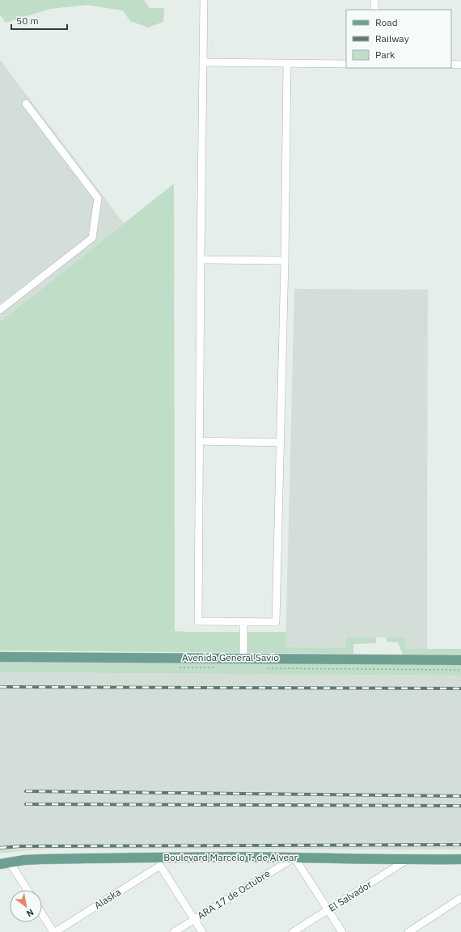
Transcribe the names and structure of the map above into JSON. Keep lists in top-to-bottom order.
{
  "streets": {
    "main road": ["Avenida General Savio", "Boulevard Marcelo T. de Alvear"],
    "street": ["ARA 17 de Octubre", "El Salvador", "Alaska"]
  },
  "crossings": [
    ["Boulevard Marcelo T. de Alvear", "ARA 17 de Octubre"],
    ["Boulevard Marcelo T. de Alvear", "El Salvador"],
    ["Boulevard Marcelo T. de Alvear", "Alaska"]
  ],
  "legend": ["Road", "Railway", "Park"],
  "scale_bar": "50 m",
  "north": "bottom right"
}
